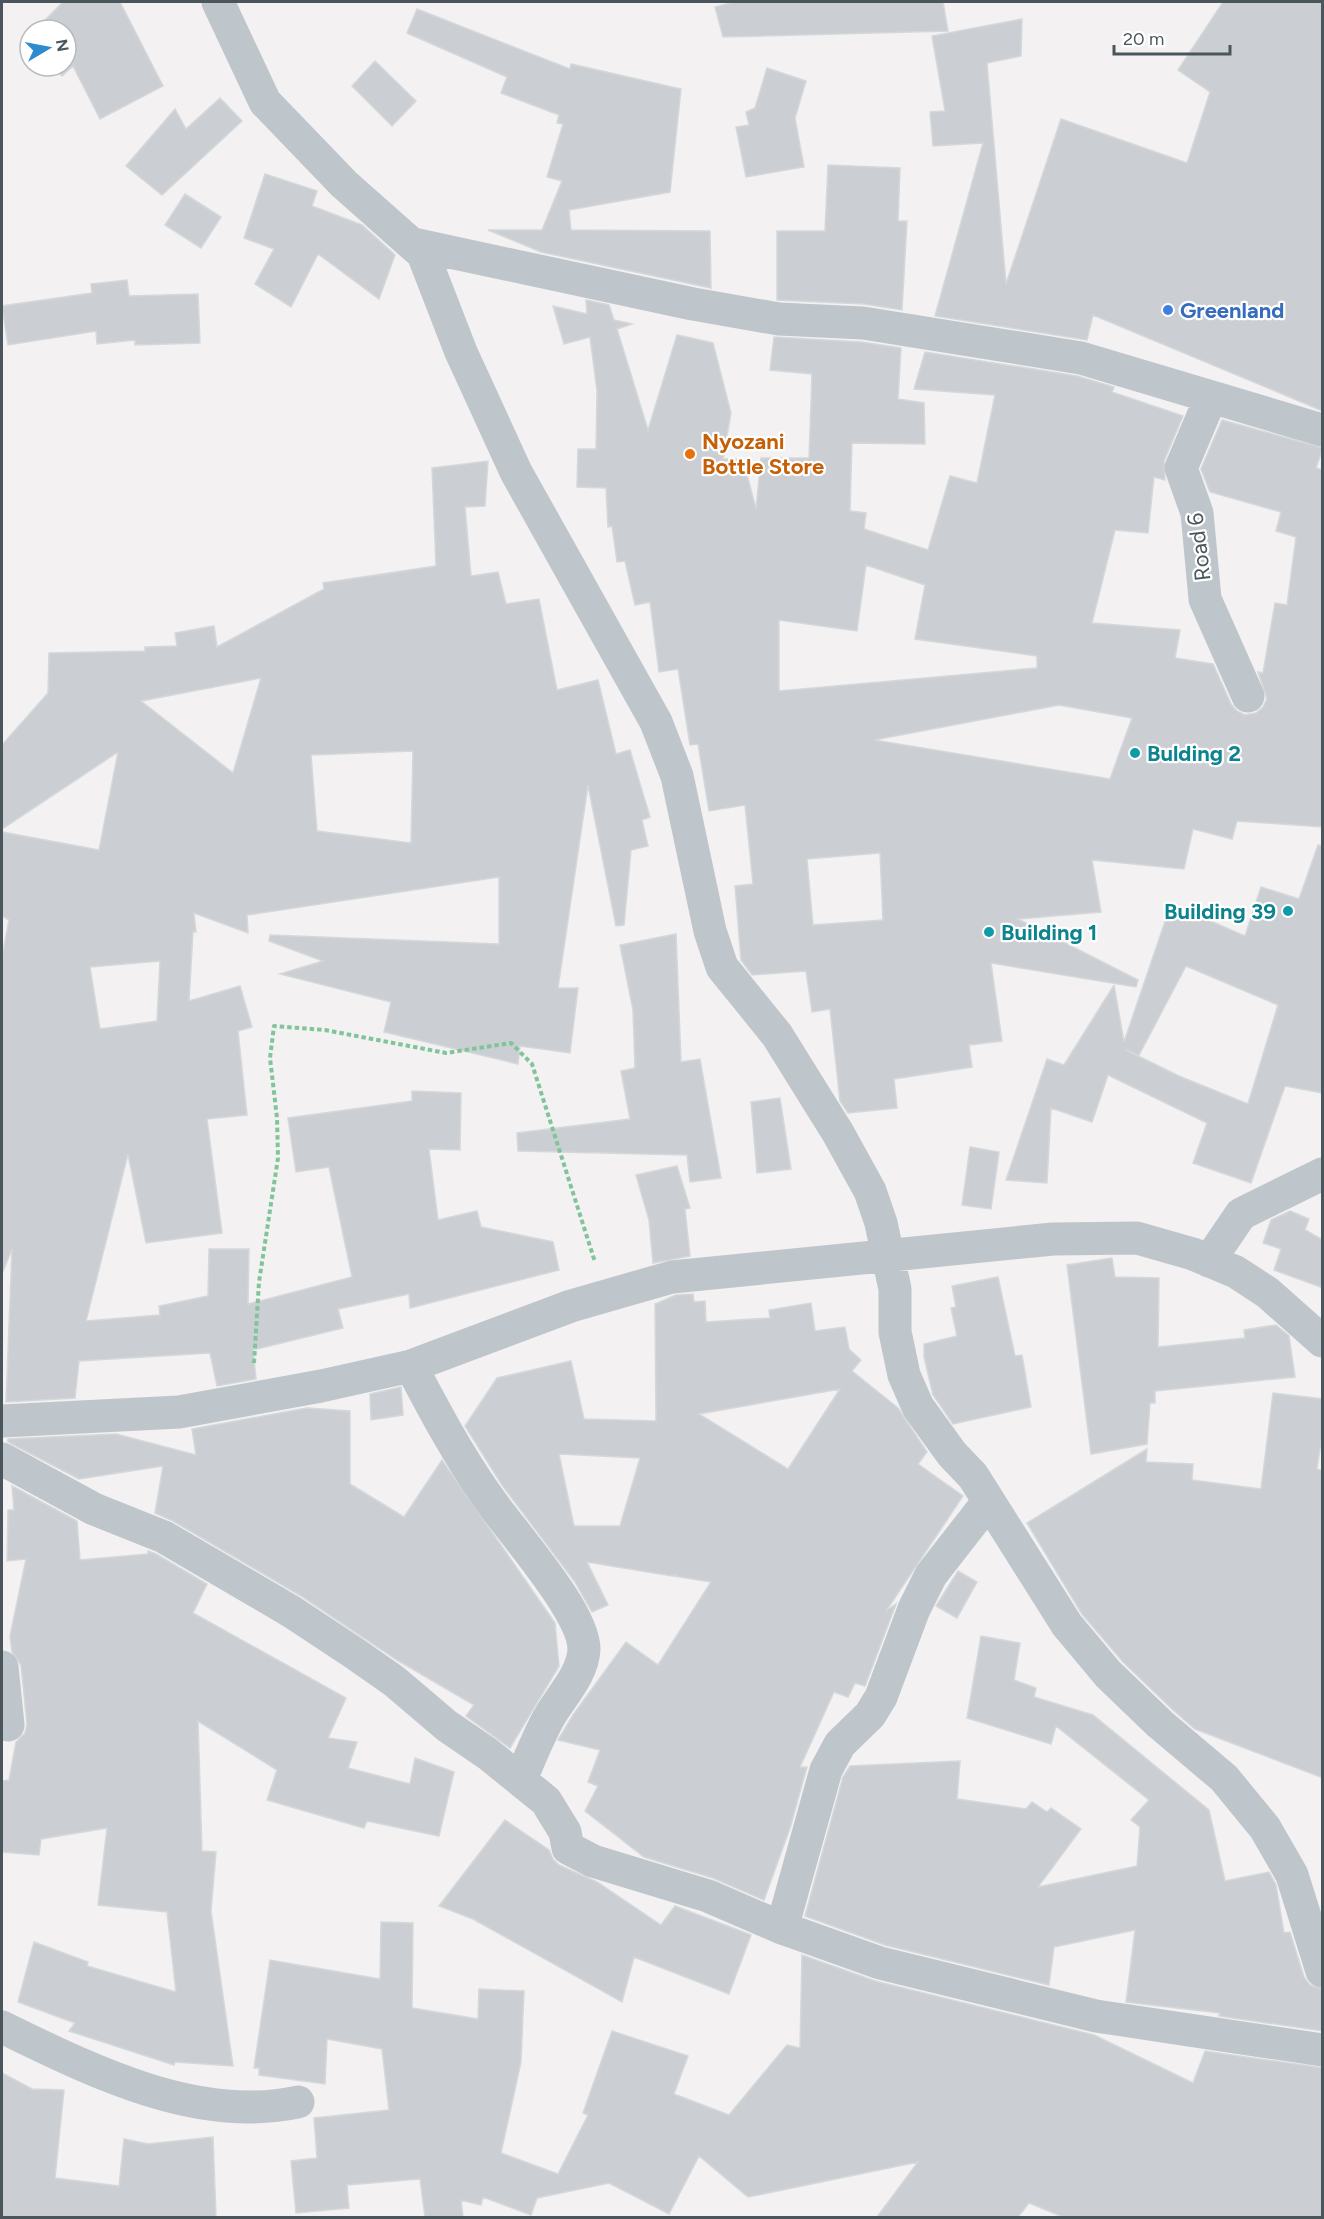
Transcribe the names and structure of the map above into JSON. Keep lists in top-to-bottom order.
{
  "streets": {
    "street": ["Road 6"]
  },
  "places": [
    "Greenland",
    "Nyozani Bottle Store",
    "Bulding 2",
    "Building 39",
    "Building 1"
  ],
  "scale_bar": "20 m",
  "north": "right"
}
